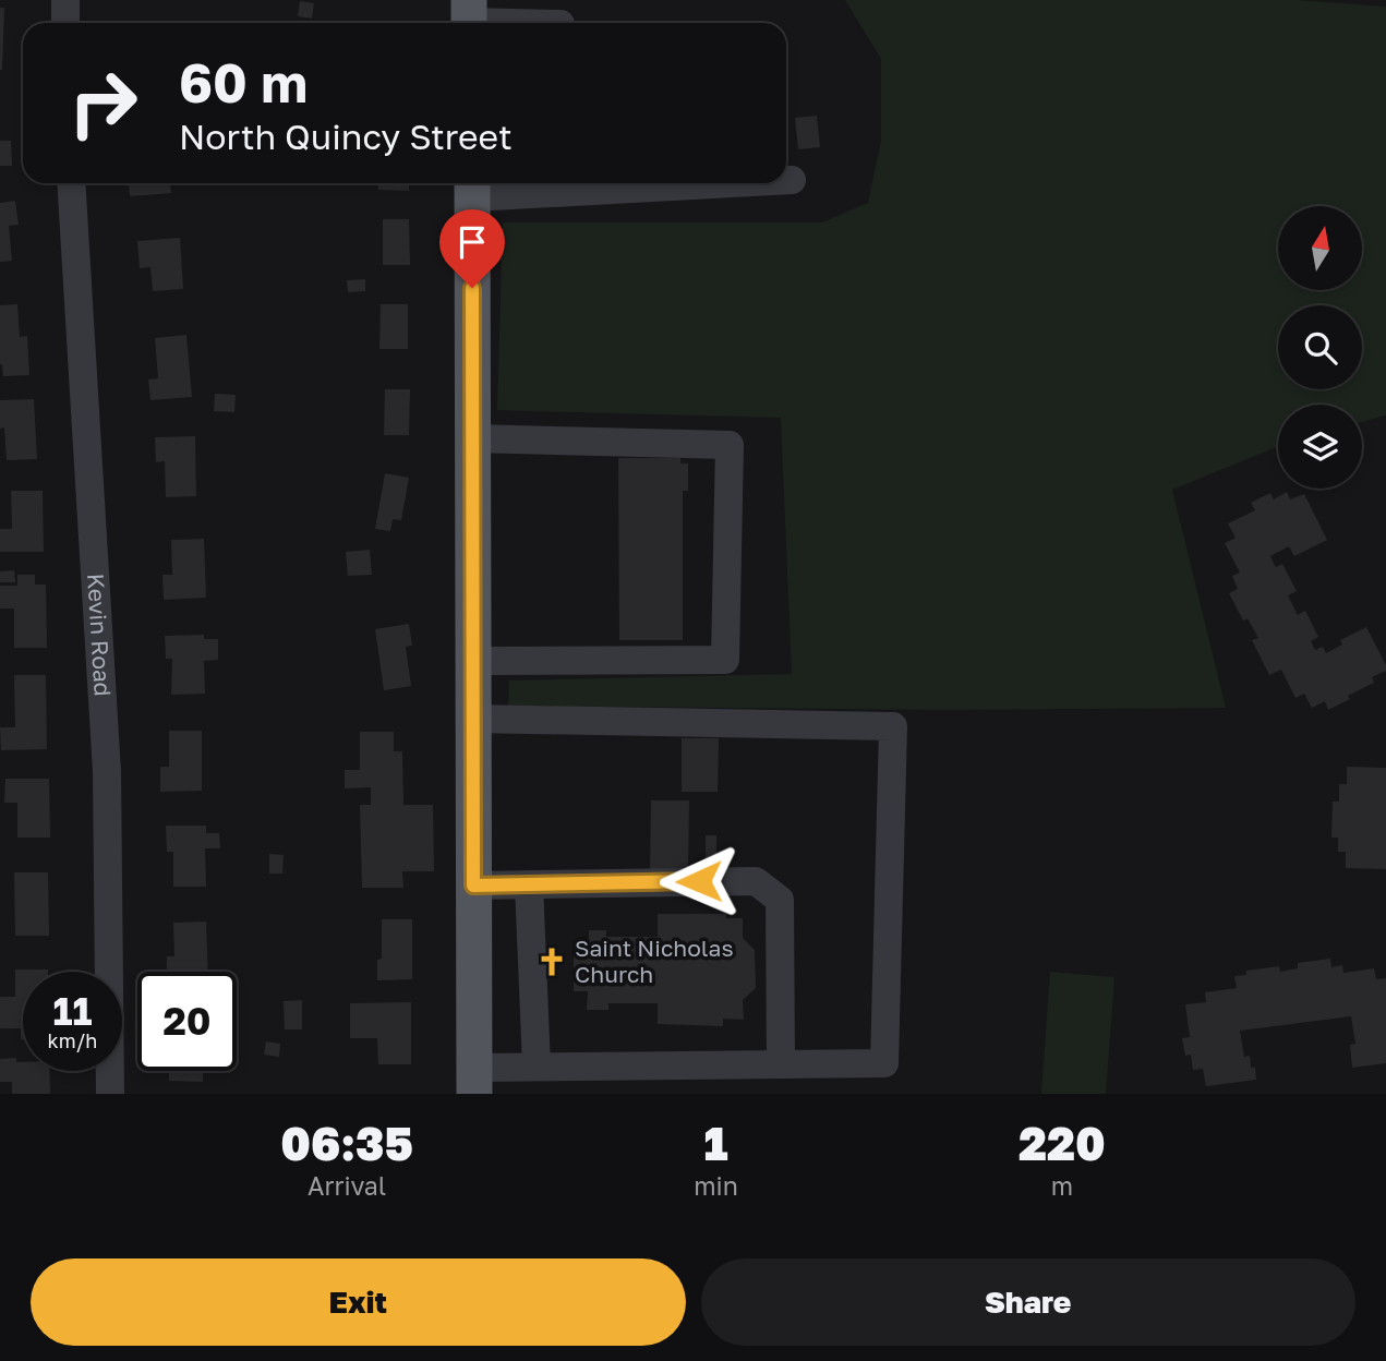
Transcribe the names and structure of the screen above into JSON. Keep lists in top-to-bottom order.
{
  "streets": {
    "street": ["Kevin Road"]
  },
  "places": {
    "church": ["Saint Nicholas Church"]
  },
  "north": "top",
  "page": {
    "turn": ["60 m", "North Quincy Street"],
    "speed": "11 km/h",
    "limit": "20",
    "eta": [
      "06:35",
      "Arrival",
      "1",
      "min",
      "220",
      "m"
    ],
    "buttons": ["Exit", "Share"]
  }
}
